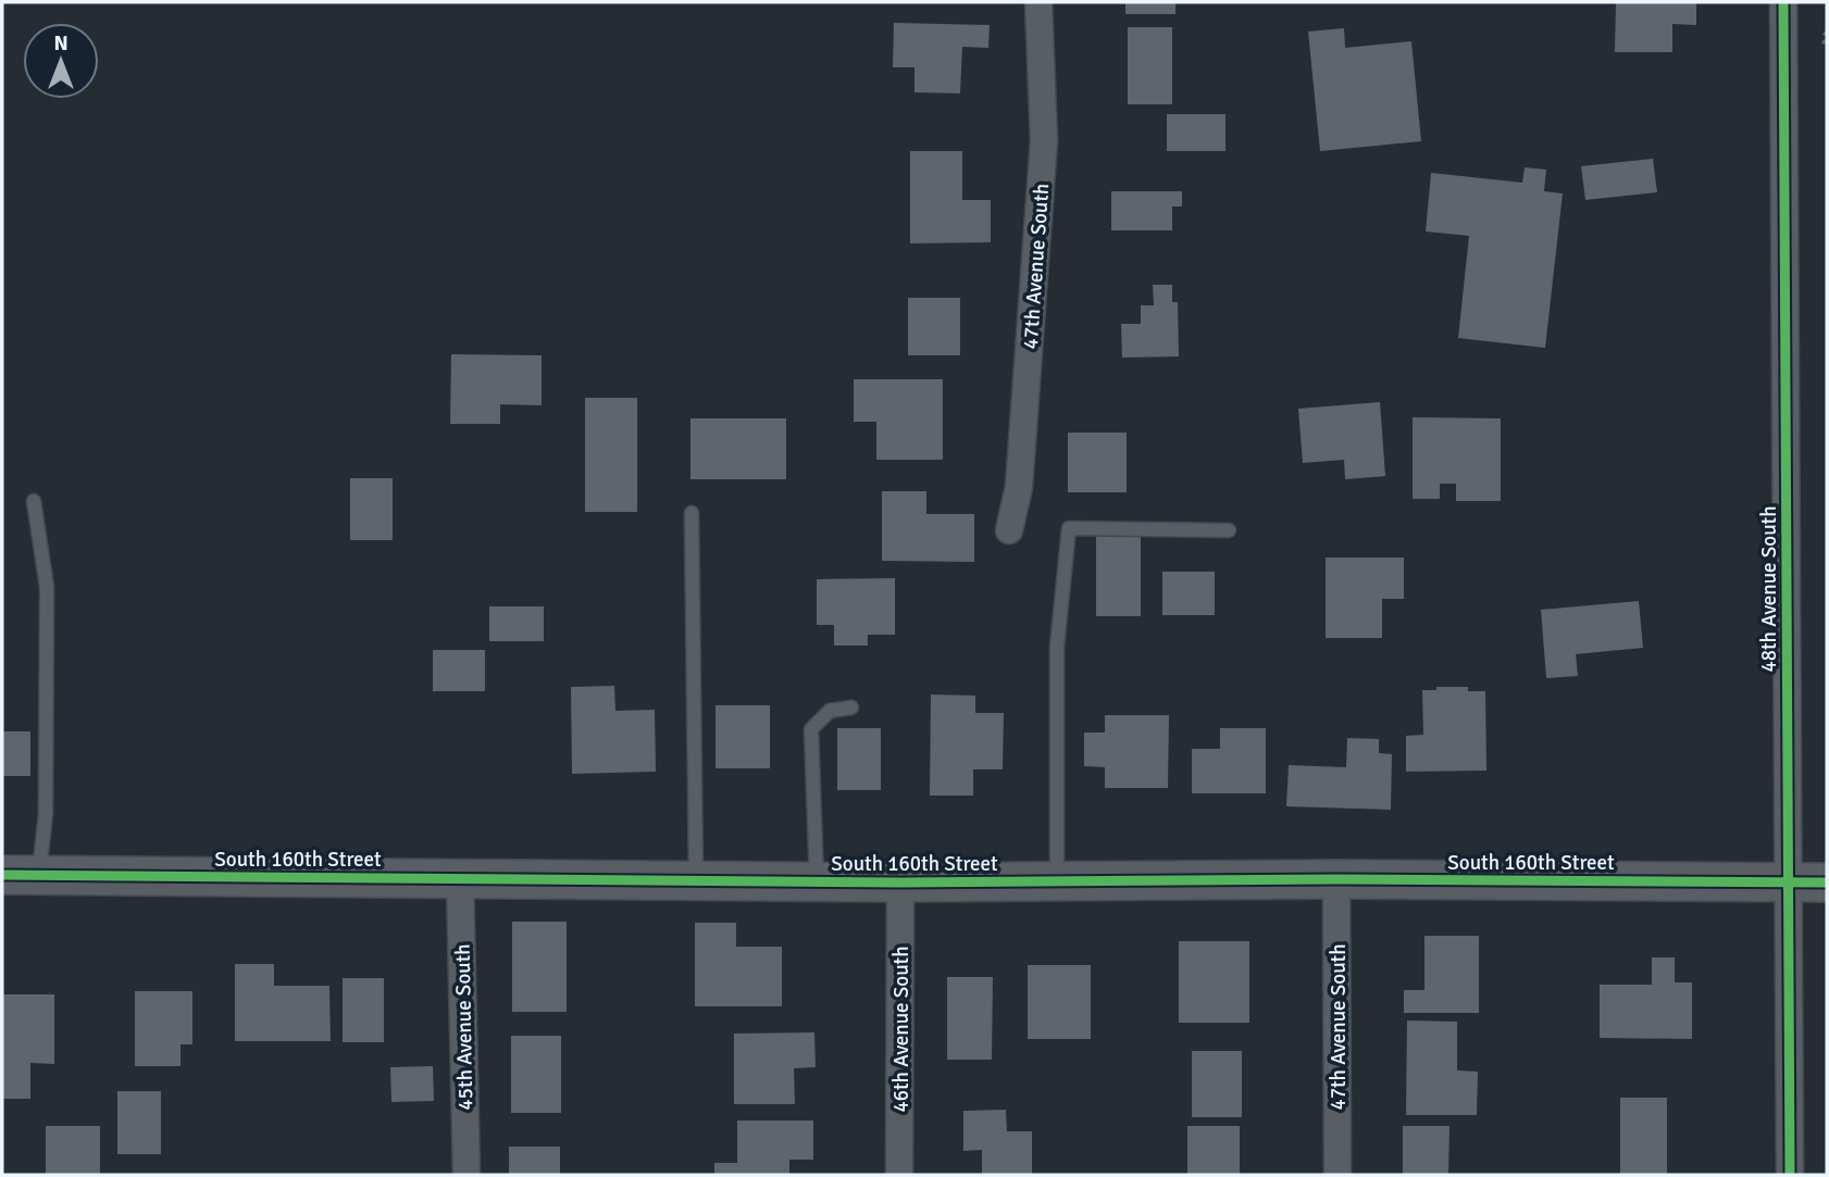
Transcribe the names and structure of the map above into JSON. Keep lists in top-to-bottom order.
{
  "streets": {
    "street": [
      "47th Avenue South",
      "48th Avenue South",
      "South 160th Street",
      "45th Avenue South",
      "46th Avenue South"
    ]
  },
  "crossings": [
    ["47th Avenue South", "South 160th Street"],
    ["48th Avenue South", "South 160th Street"],
    ["South 160th Street", "45th Avenue South"],
    ["South 160th Street", "46th Avenue South"]
  ],
  "north": "top"
}
